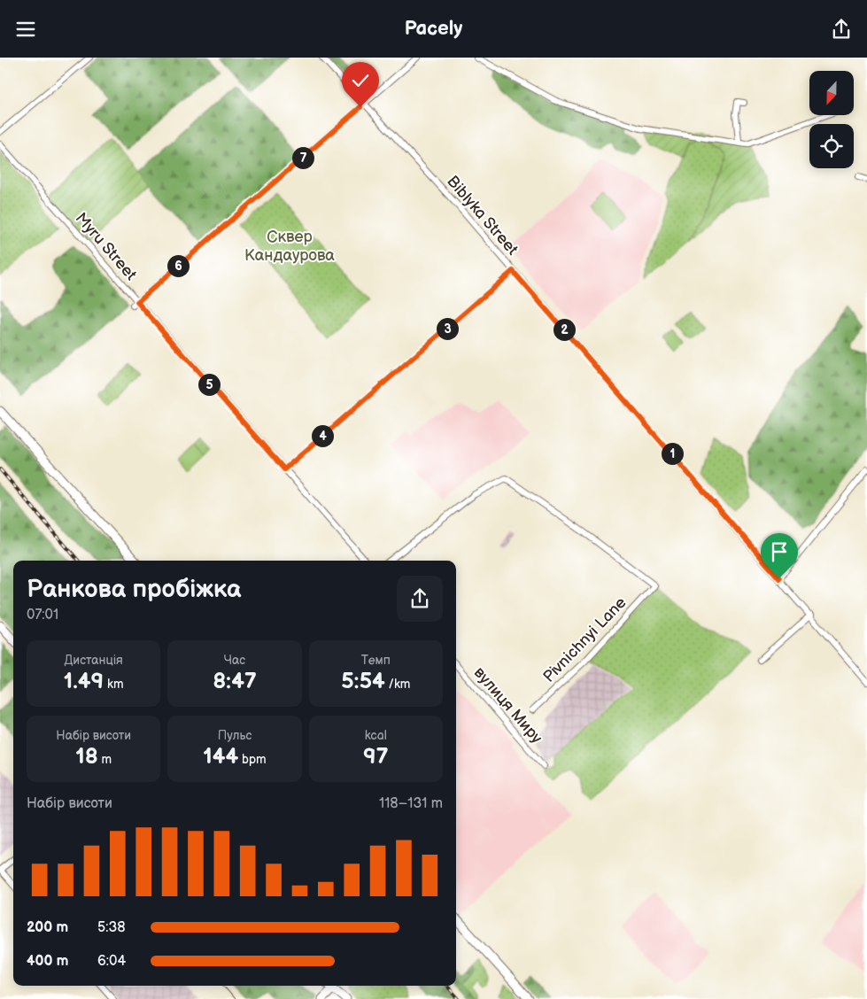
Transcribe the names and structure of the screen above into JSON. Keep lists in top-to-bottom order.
{
  "streets": {
    "street": [
      "Biblyka Street",
      "Myru Street",
      "Pivnichnyi Lane",
      "вулиця Миру"
    ]
  },
  "parks": ["Сквер Кандаурова"],
  "north": "bottom",
  "page": {
    "header": "Pacely",
    "pins": [
      "7",
      "6",
      "3",
      "2",
      "5",
      "4",
      "1"
    ],
    "heading": ["Ранкова пробіжка", "07:01"],
    "stats": [
      ["Дистанція", "1.49 km"],
      ["Час", "8:47"],
      ["Темп", "5:54 /km"],
      ["Набір висоти", "18 m"],
      ["Пульс", "144 bpm"],
      ["kcal", "97"]
    ],
    "chart": ["Набір висоти", "118–131 m"],
    "list": [
      {
        "name": "200 m",
        "note": "5:38"
      },
      {
        "name": "400 m",
        "note": "6:04"
      }
    ]
  }
}
